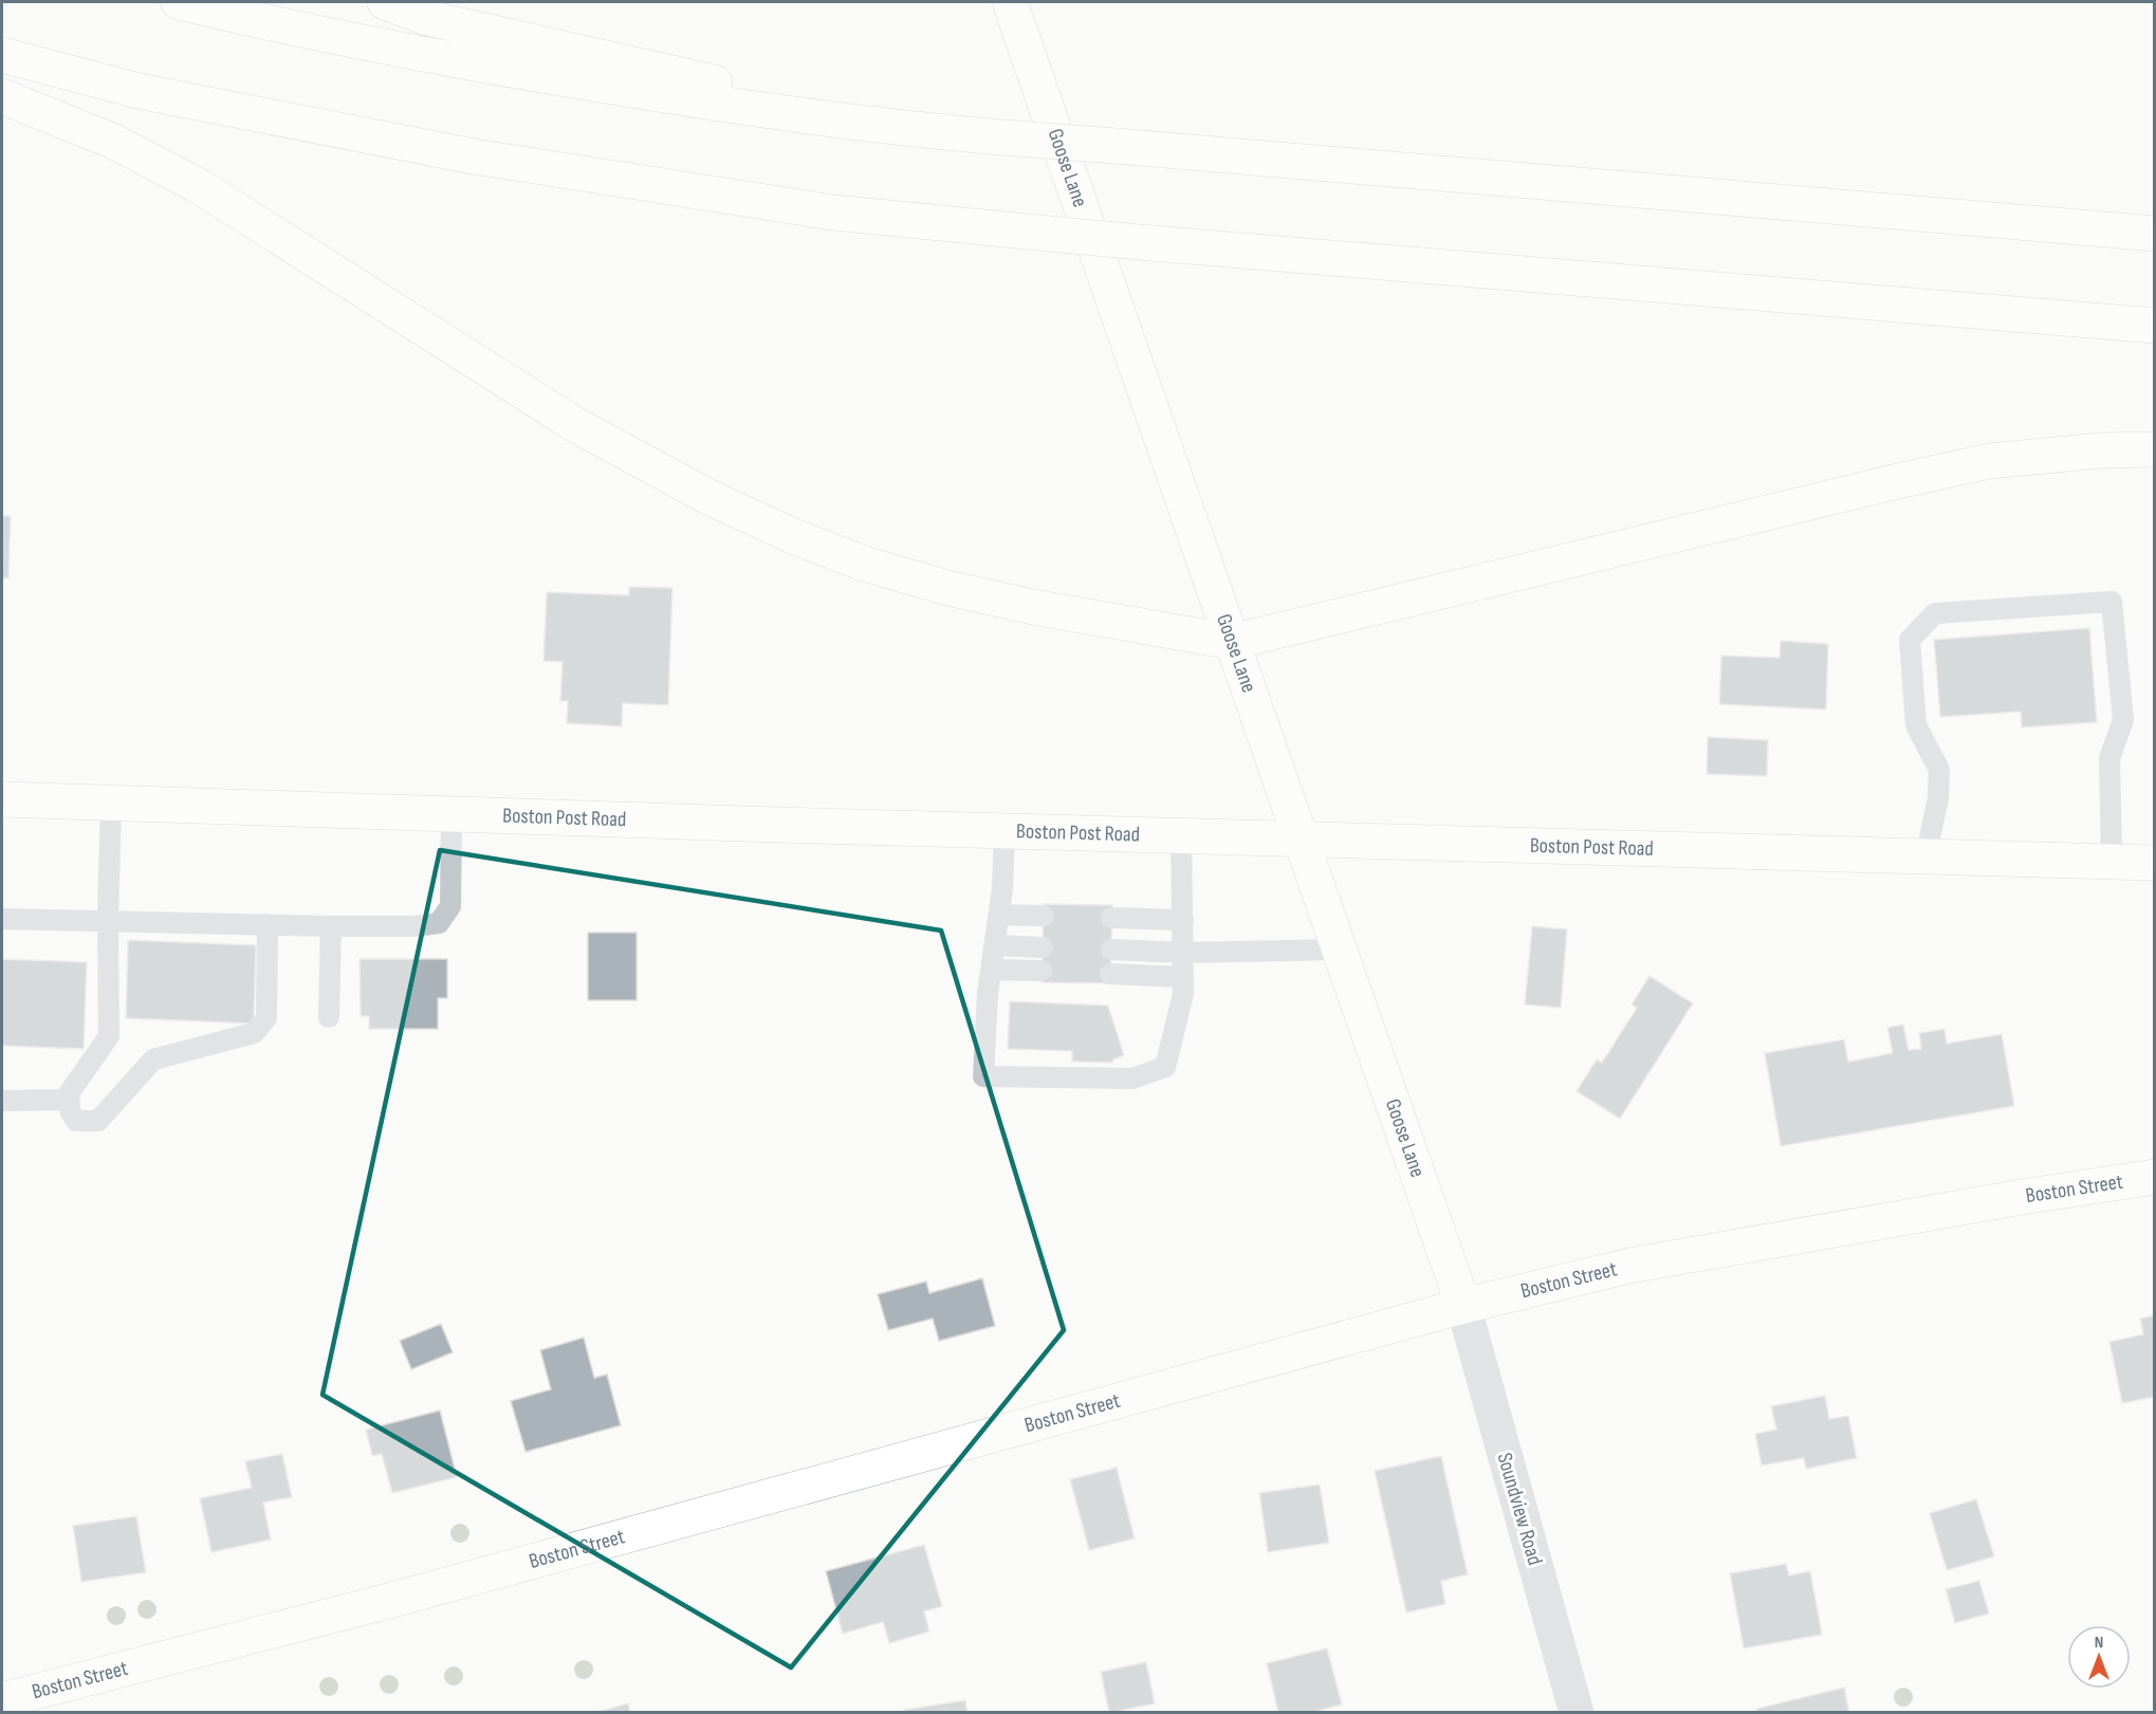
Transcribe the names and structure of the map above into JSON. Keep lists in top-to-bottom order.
{
  "streets": {
    "main road": ["Goose Lane", "Boston Post Road", "Boston Street"],
    "street": ["Soundview Road"]
  },
  "crossings": [
    ["Goose Lane", "Boston Post Road"],
    ["Goose Lane", "Boston Street"],
    ["Goose Lane", "Soundview Road"],
    ["Boston Street", "Soundview Road"]
  ],
  "north": "top"
}
